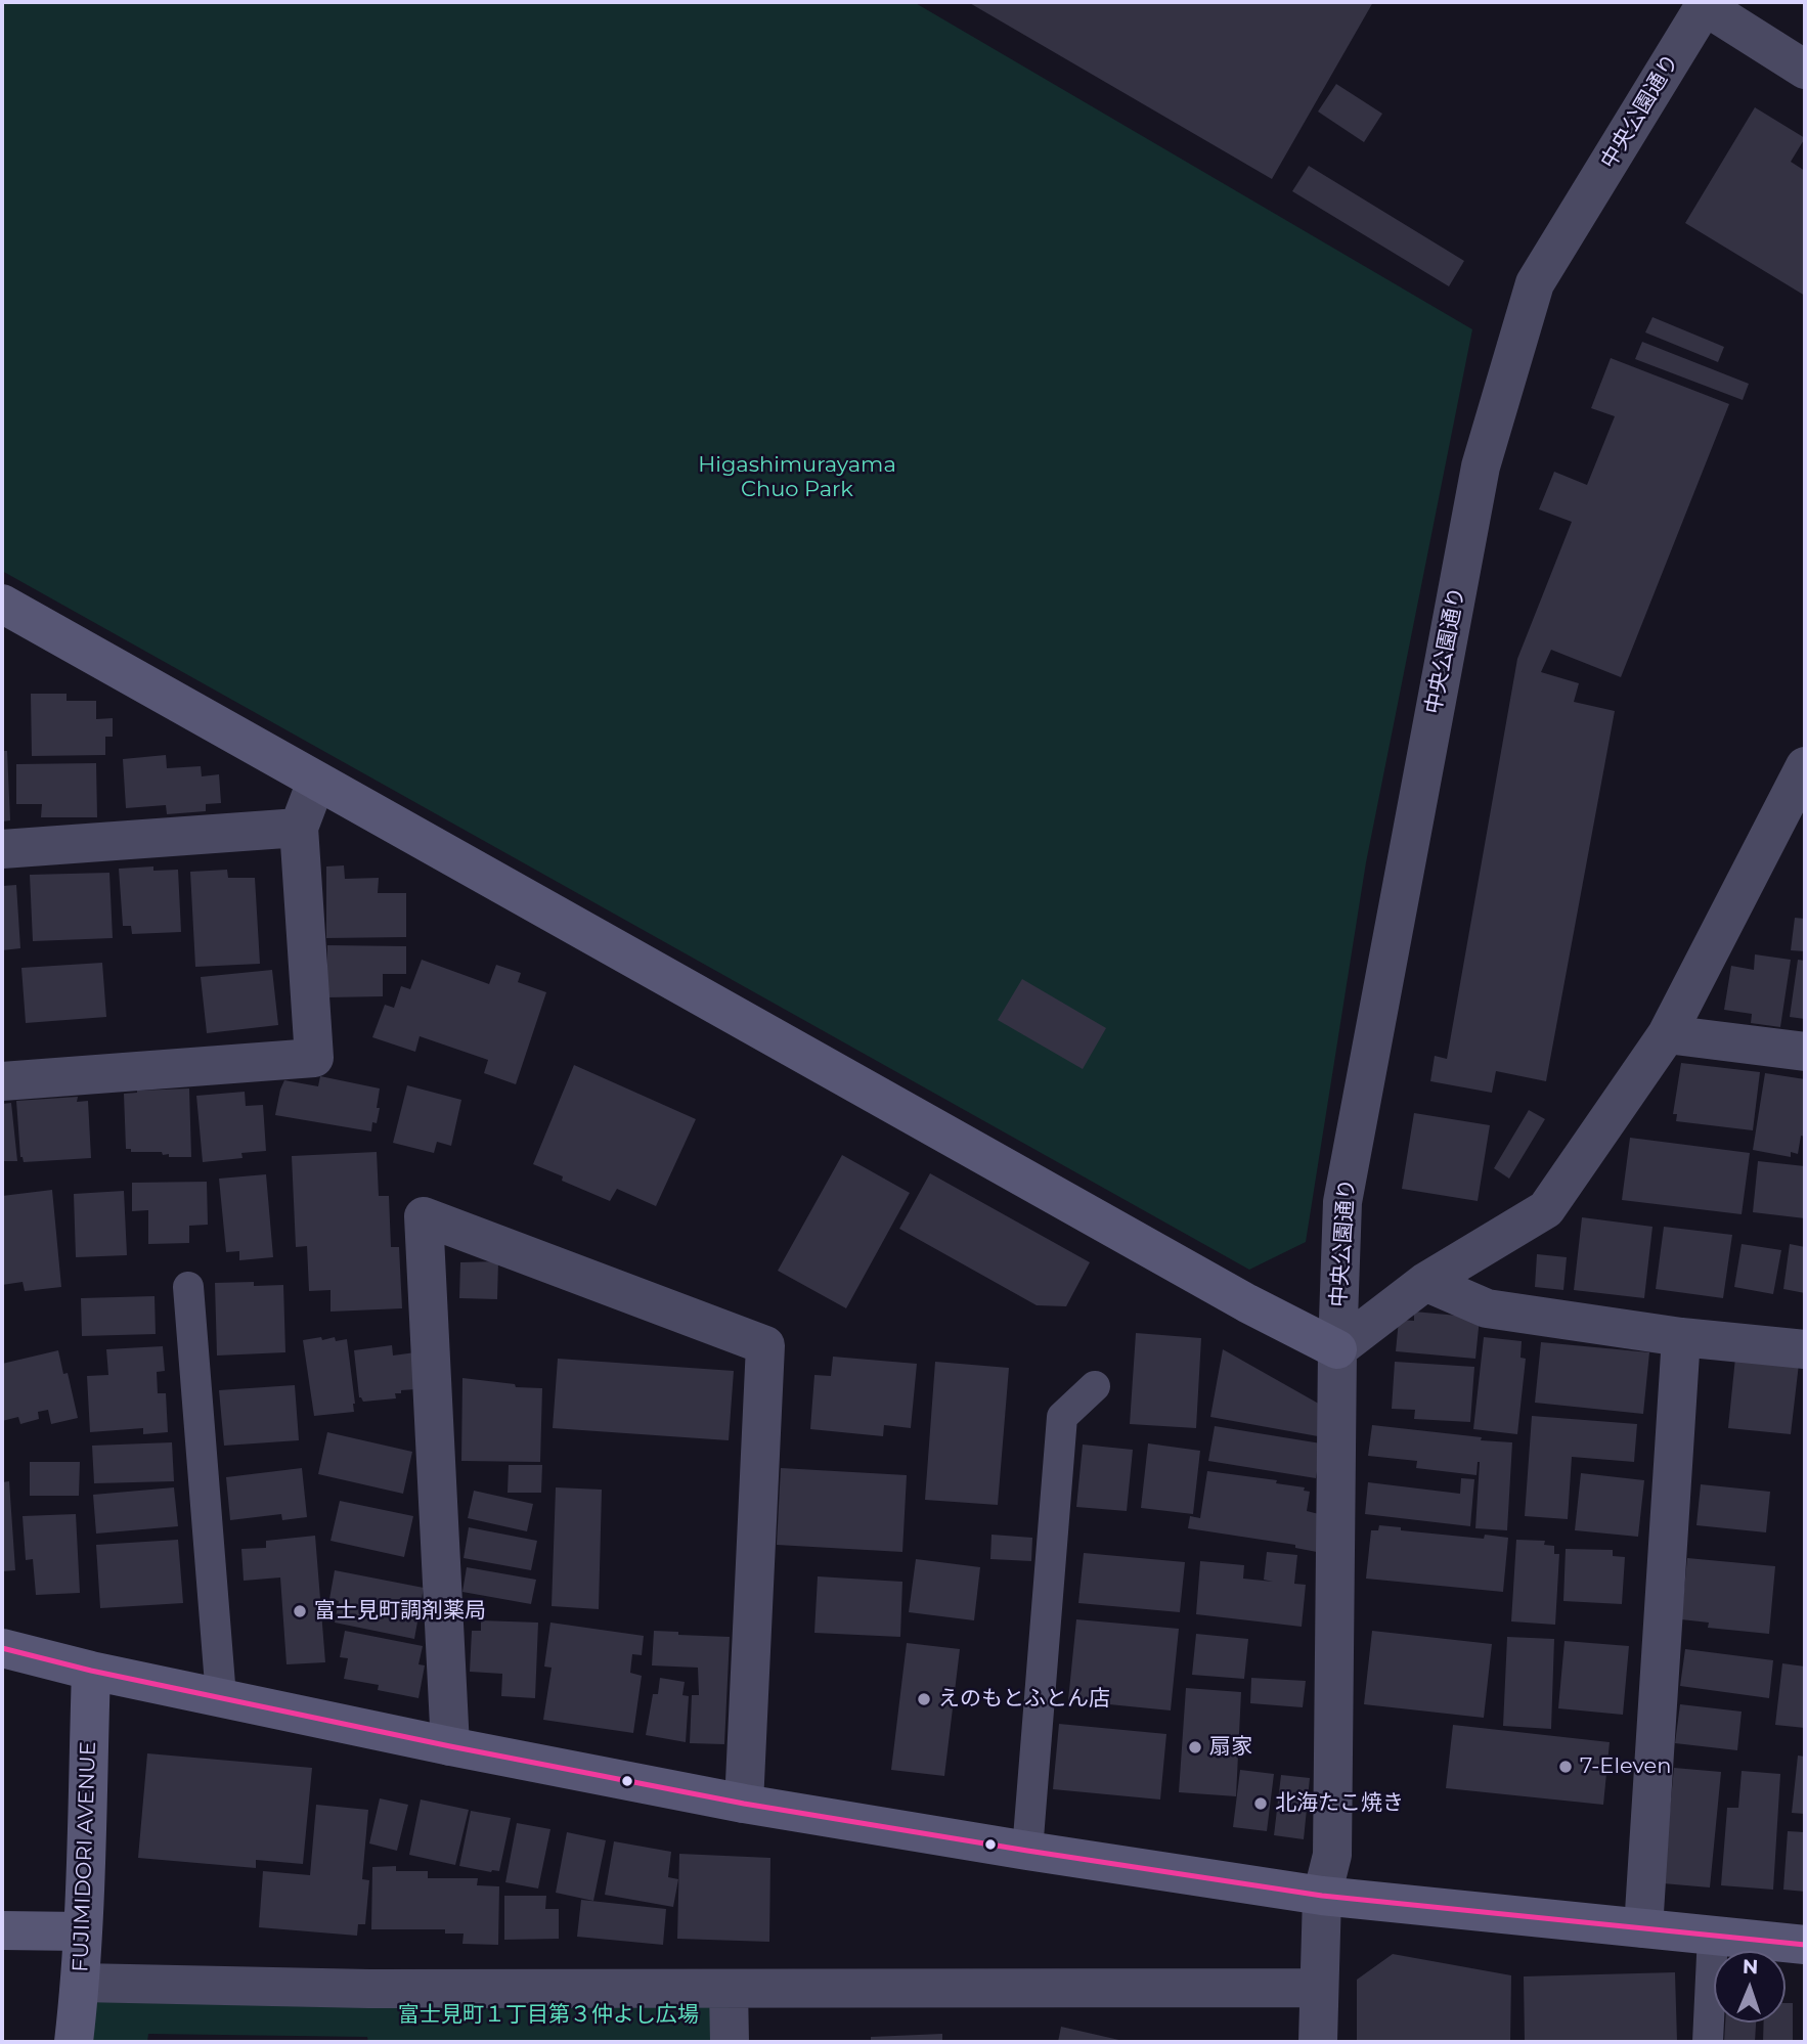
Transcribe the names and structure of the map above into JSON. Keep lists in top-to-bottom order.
{
  "streets": {
    "street": ["中央公園通り", "FUJIMIDORI AVENUE"]
  },
  "parks": ["Higashimurayama Chuo Park", "富士見町１丁目第３仲よし広場"],
  "places": [
    "富士見町調剤薬局",
    "えのもとふとん店",
    "扇家",
    "7-Eleven",
    "北海たこ焼き"
  ],
  "north": "top"
}
